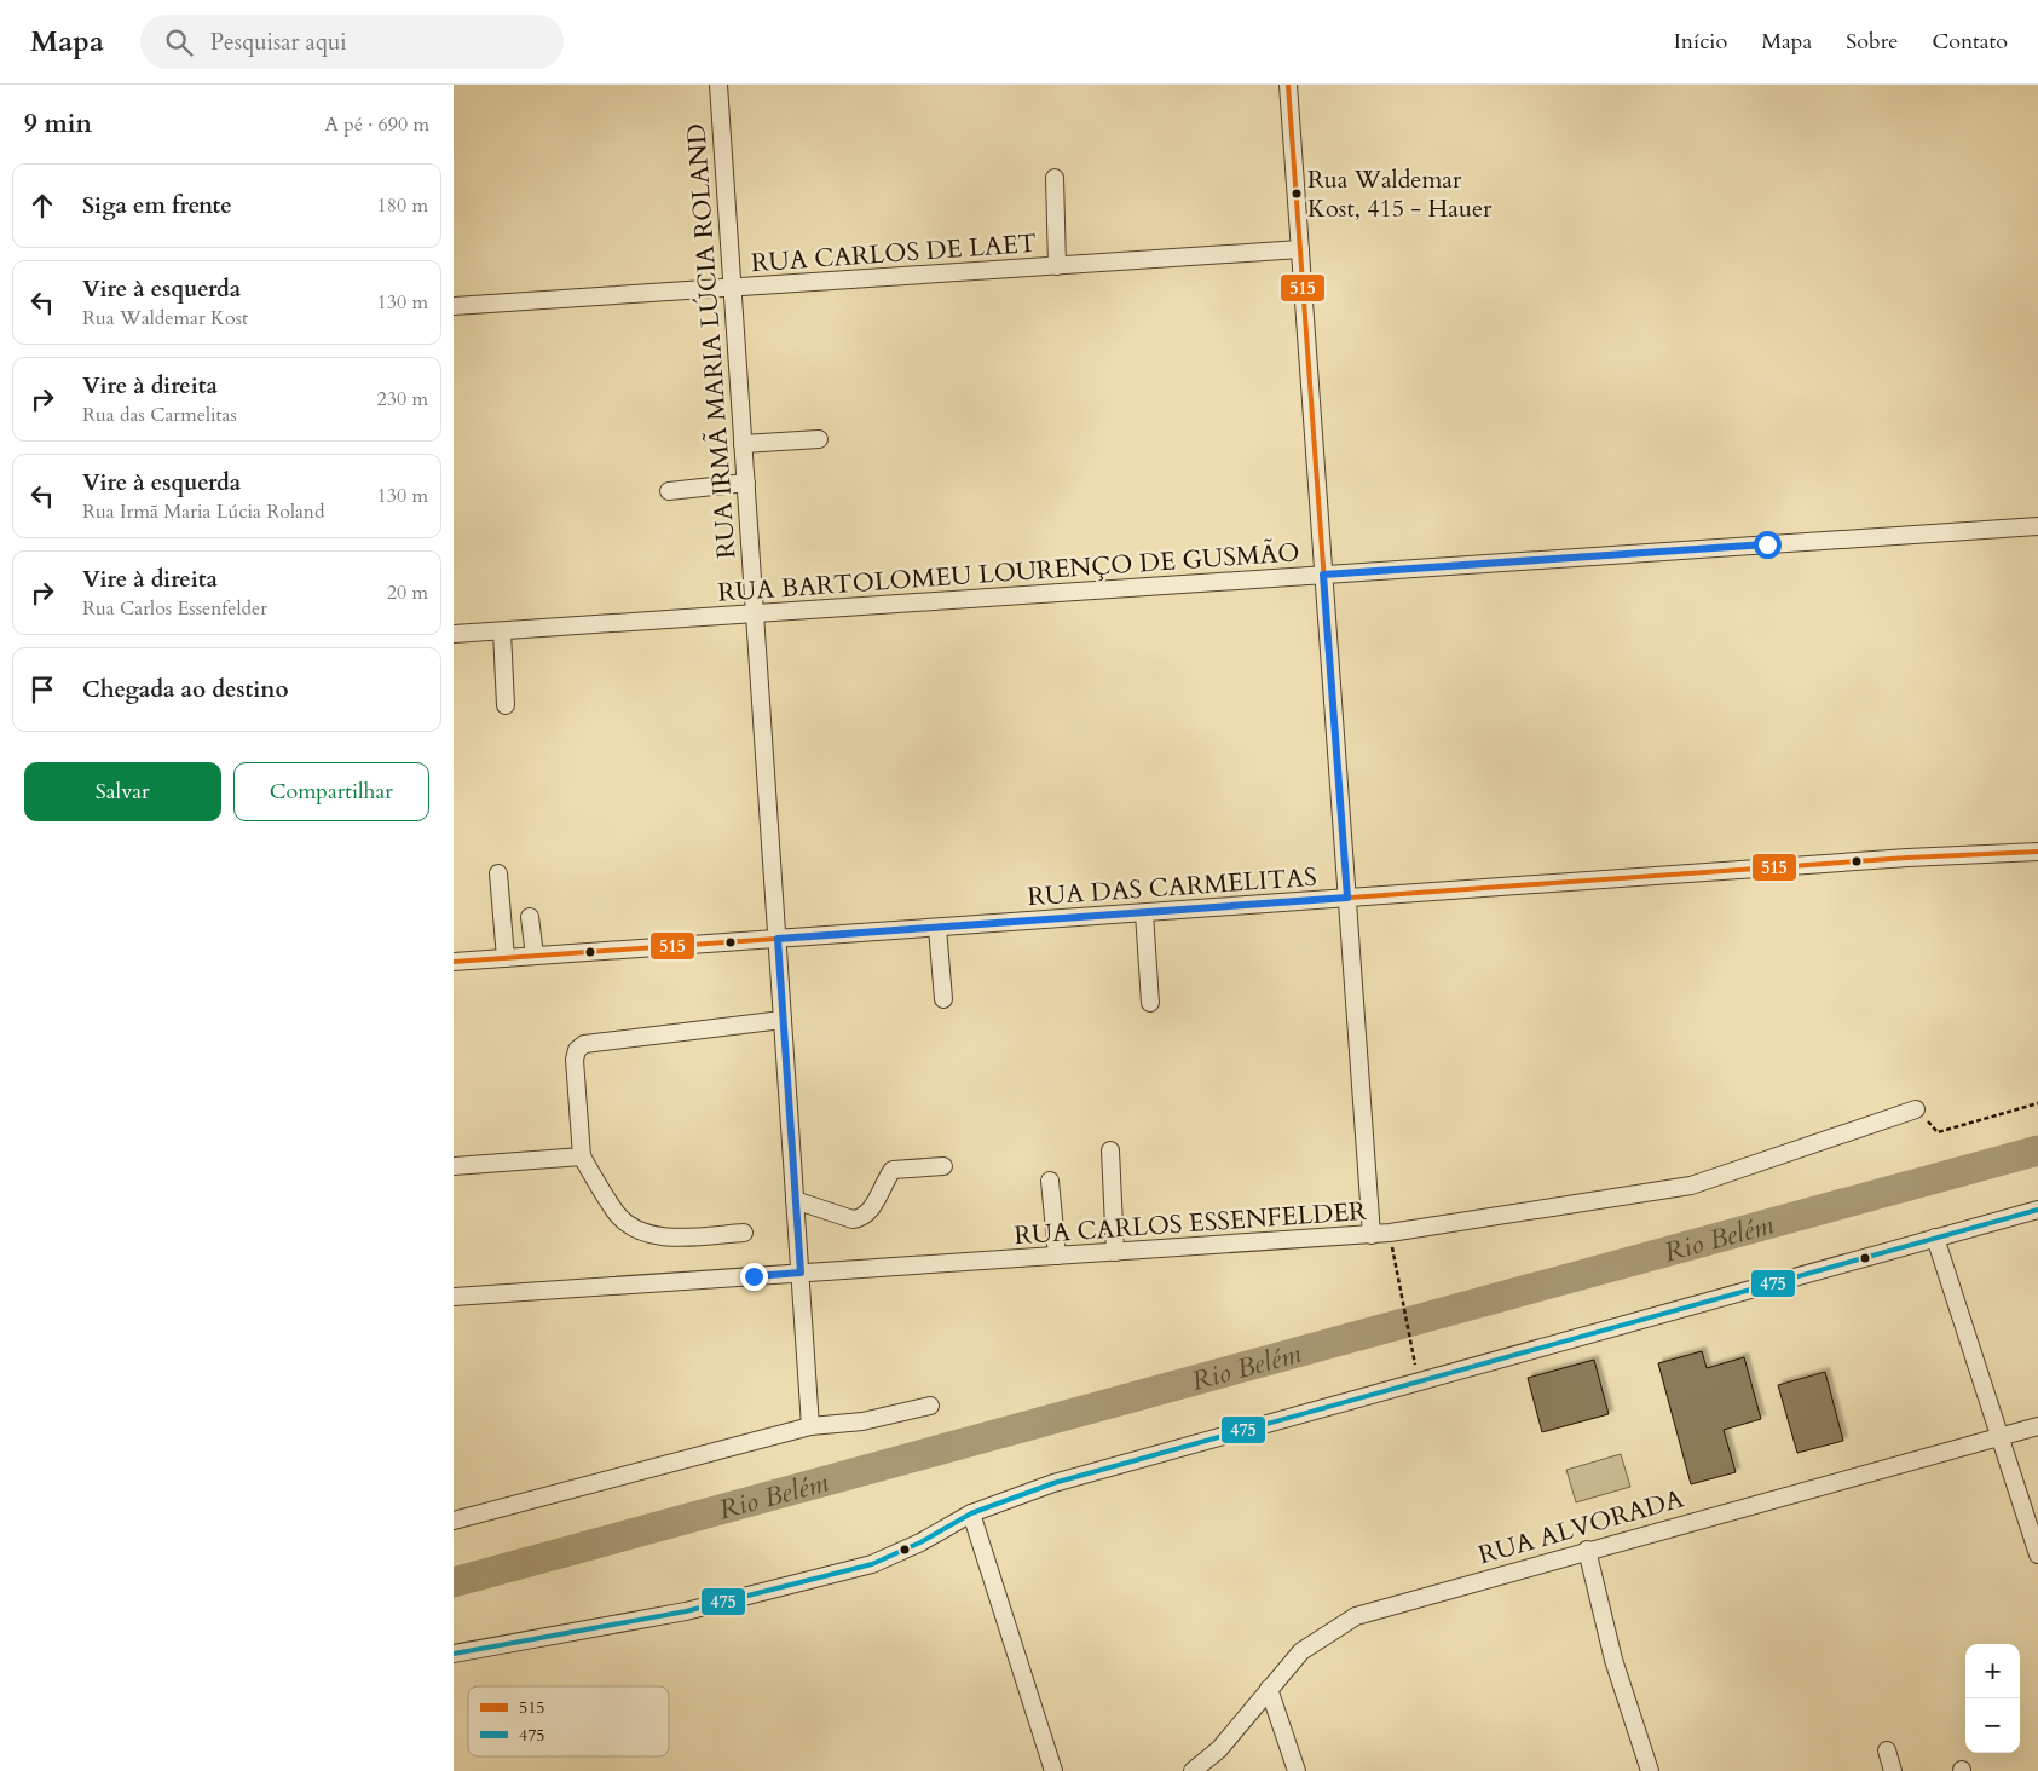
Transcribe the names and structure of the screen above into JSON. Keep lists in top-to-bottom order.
{
  "streets": {
    "street": [
      "RUA CARLOS DE LAET",
      "RUA IRMÃ MARIA LÚCIA ROLAND",
      "RUA BARTOLOMEU LOURENÇO DE GUSMÃO",
      "RUA DAS CARMELITAS",
      "RUA CARLOS ESSENFELDER",
      "RUA ALVORADA"
    ]
  },
  "crossings": [
    ["RUA CARLOS DE LAET", "RUA IRMÃ MARIA LÚCIA ROLAND"],
    ["RUA IRMÃ MARIA LÚCIA ROLAND", "RUA BARTOLOMEU LOURENÇO DE GUSMÃO"],
    ["RUA IRMÃ MARIA LÚCIA ROLAND", "RUA DAS CARMELITAS"],
    ["RUA IRMÃ MARIA LÚCIA ROLAND", "RUA CARLOS ESSENFELDER"]
  ],
  "water": ["Rio Belém"],
  "places": ["Rua Waldemar Kost, 415 - Hauer"],
  "lines": ["transit line 515", "transit line 475"],
  "legend": ["515", "475"],
  "page": {
    "header": "Mapa",
    "search": "Pesquisar aqui",
    "nav": [
      "Início",
      "Mapa",
      "Sobre",
      "Contato"
    ],
    "heading": ["9 min", "A pé · 690 m"],
    "list": [
      ["Siga em frente", "180 m"],
      ["Vire à esquerda", "Rua Waldemar Kost", "130 m"],
      ["Vire à direita", "Rua das Carmelitas", "230 m"],
      ["Vire à esquerda", "Rua Irmã Maria Lúcia Roland", "130 m"],
      ["Vire à direita", "Rua Carlos Essenfelder", "20 m"],
      "Chegada ao destino"
    ],
    "buttons": ["Salvar", "Compartilhar"],
    "map_buttons": ["+", "−"]
  }
}
